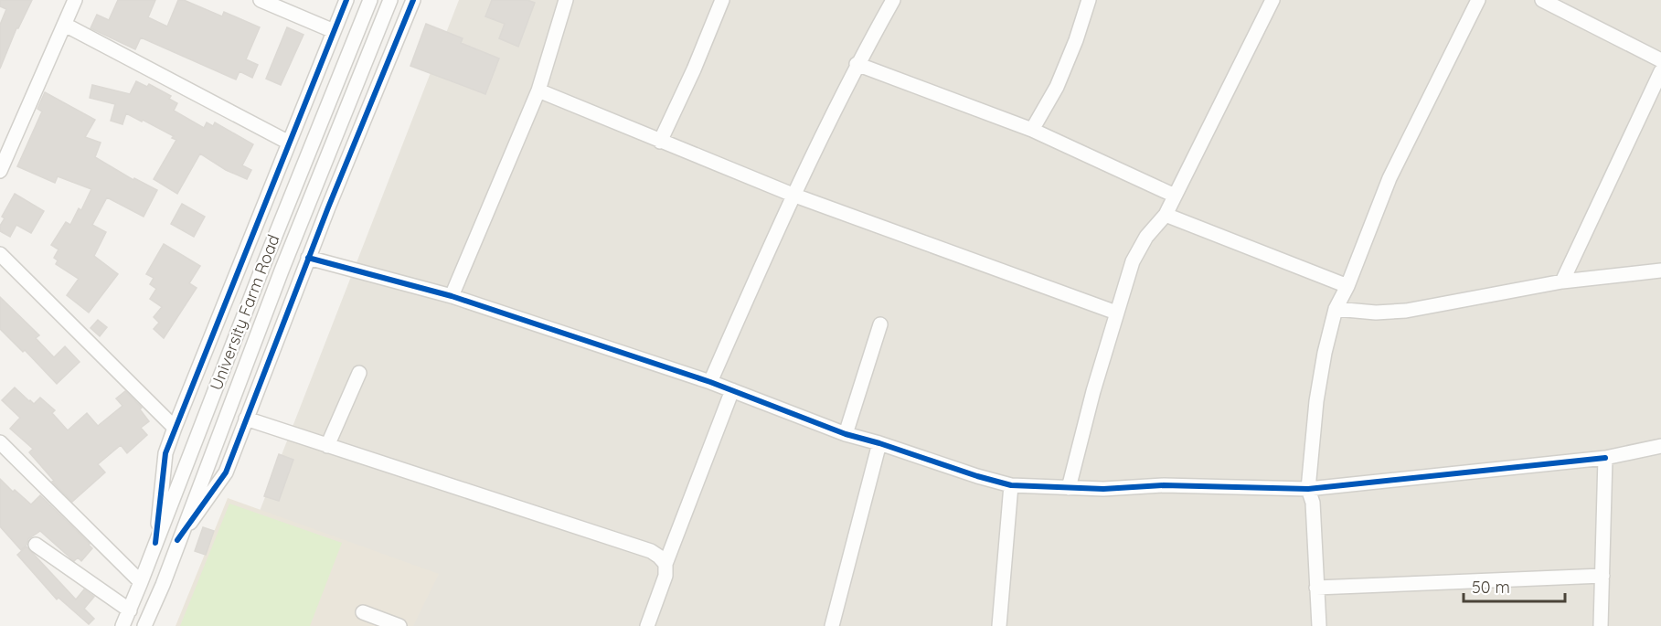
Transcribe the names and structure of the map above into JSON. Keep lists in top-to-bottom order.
{
  "streets": {
    "street": ["University Farm Road"]
  },
  "scale_bar": "50 m"
}
